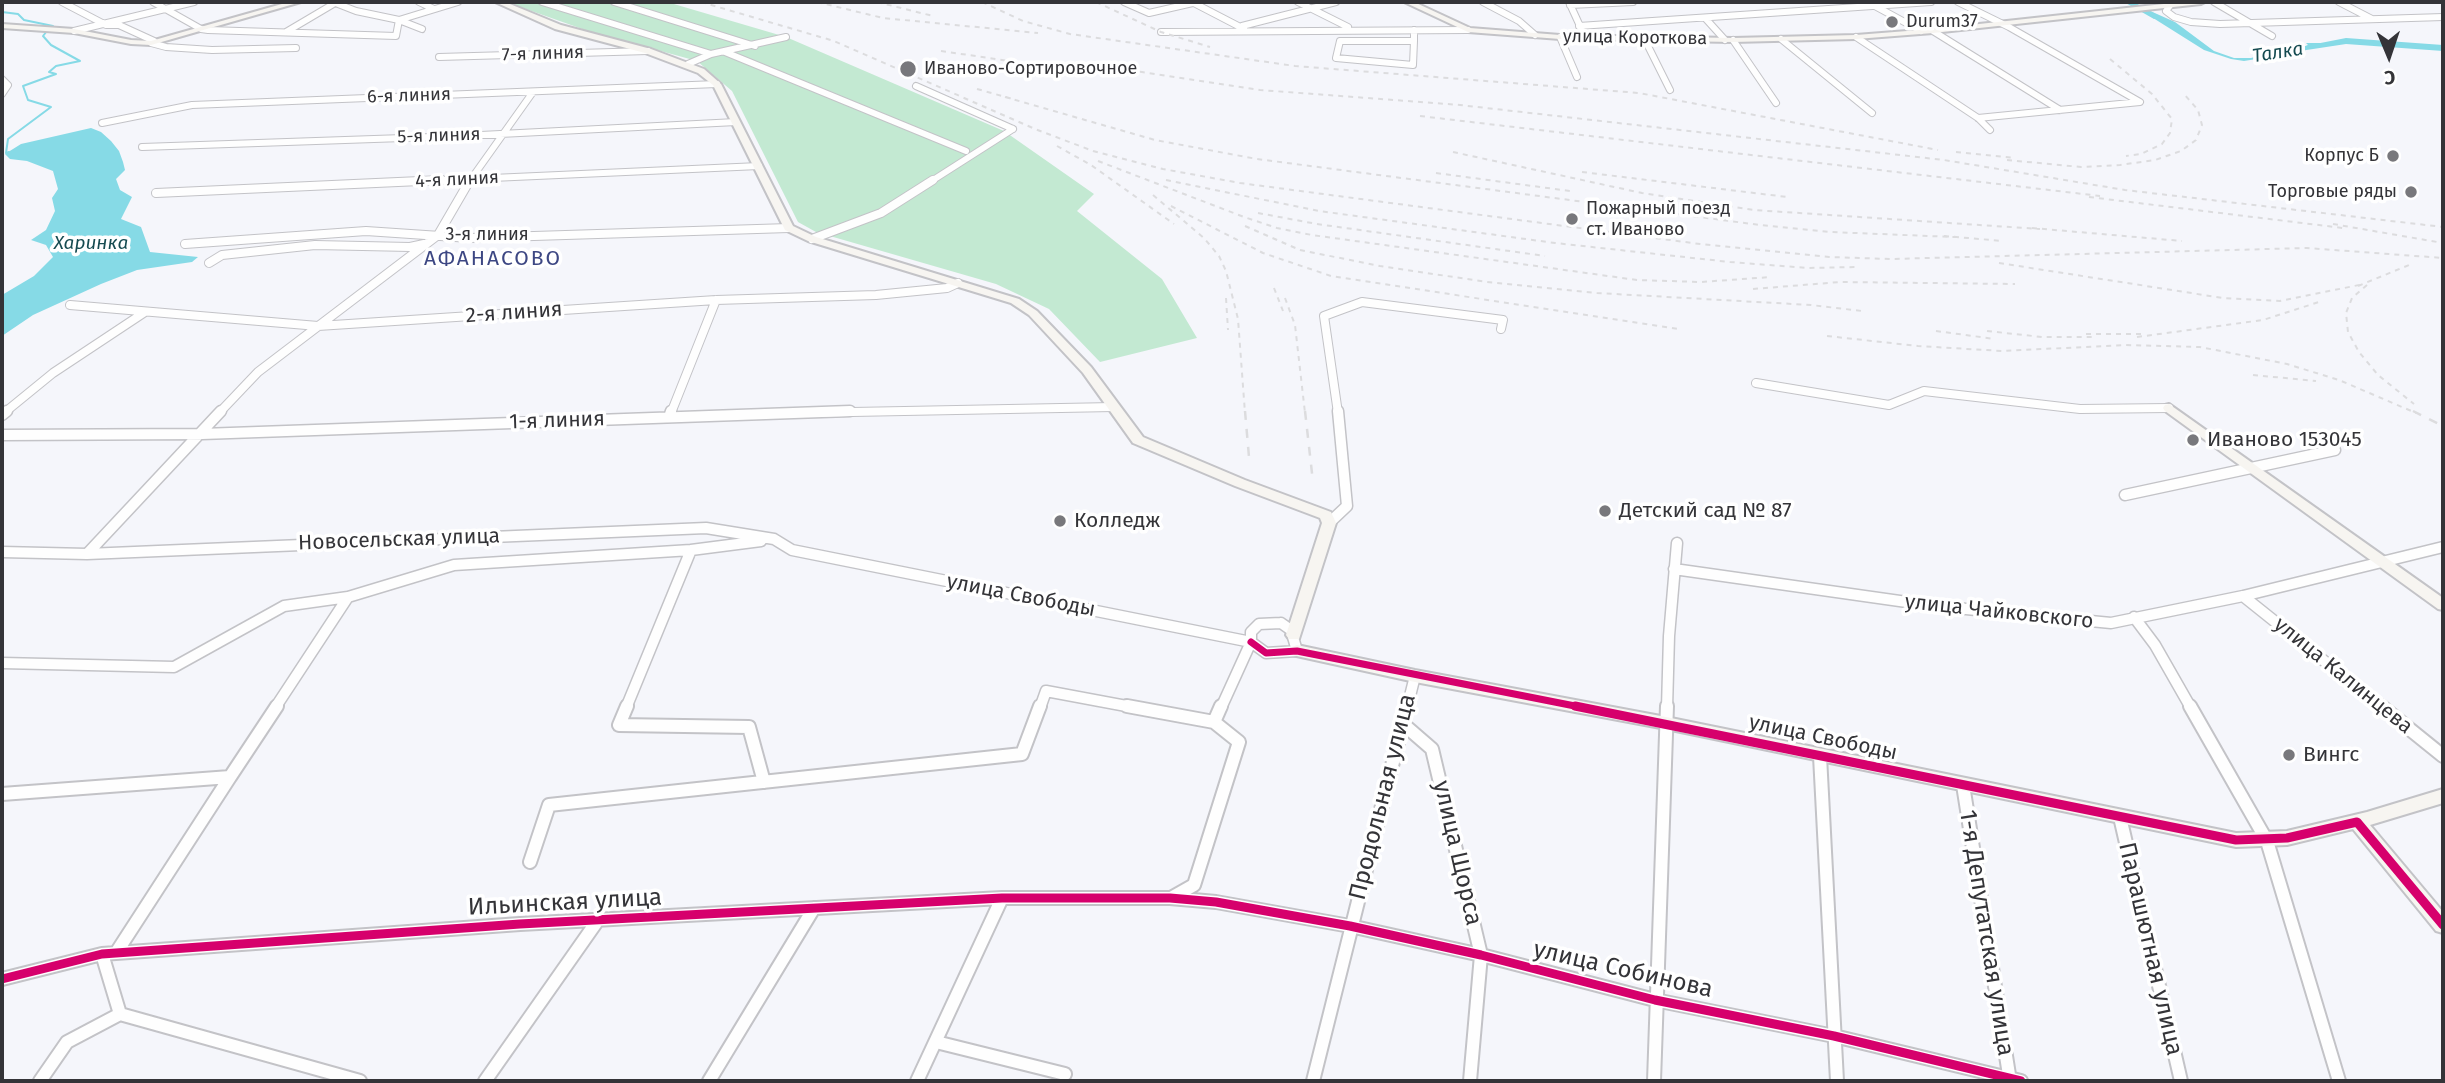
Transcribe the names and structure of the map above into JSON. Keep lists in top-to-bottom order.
{
  "streets": {
    "street": [
      "улица Короткова",
      "7-я линия",
      "6-я линия",
      "5-я линия",
      "4-я линия",
      "3-я линия",
      "2-я линия",
      "1-я линия",
      "Новосельская улица",
      "улица Свободы",
      "улица Чайковского",
      "улица Калинцева",
      "Продольная улица",
      "улица Щорса",
      "Ильинская улица",
      "1-я Депутатская улица",
      "Парашютная улица",
      "улица Собинова"
    ]
  },
  "crossings": [
    ["Новосельская улица", "улица Свободы"],
    ["улица Свободы", "Продольная улица"],
    ["улица Свободы", "1-я Депутатская улица"],
    ["улица Свободы", "Парашютная улица"],
    ["улица Чайковского", "улица Калинцева"],
    ["Продольная улица", "улица Щорса"],
    ["Продольная улица", "улица Собинова"],
    ["улица Щорса", "улица Собинова"],
    ["Ильинская улица", "улица Собинова"],
    ["1-я Депутатская улица", "улица Собинова"]
  ],
  "districts": ["АФАНАСОВО"],
  "water": ["Талка", "Харинка"],
  "places": [
    "Durum37",
    "Иваново-Сортировочное",
    "Корпус Б",
    "Торговые ряды",
    "Пожарный поезд ст. Иваново",
    "Иваново 153045",
    "Детский сад № 87",
    "Колледж",
    "Вингс"
  ],
  "north": "bottom"
}
